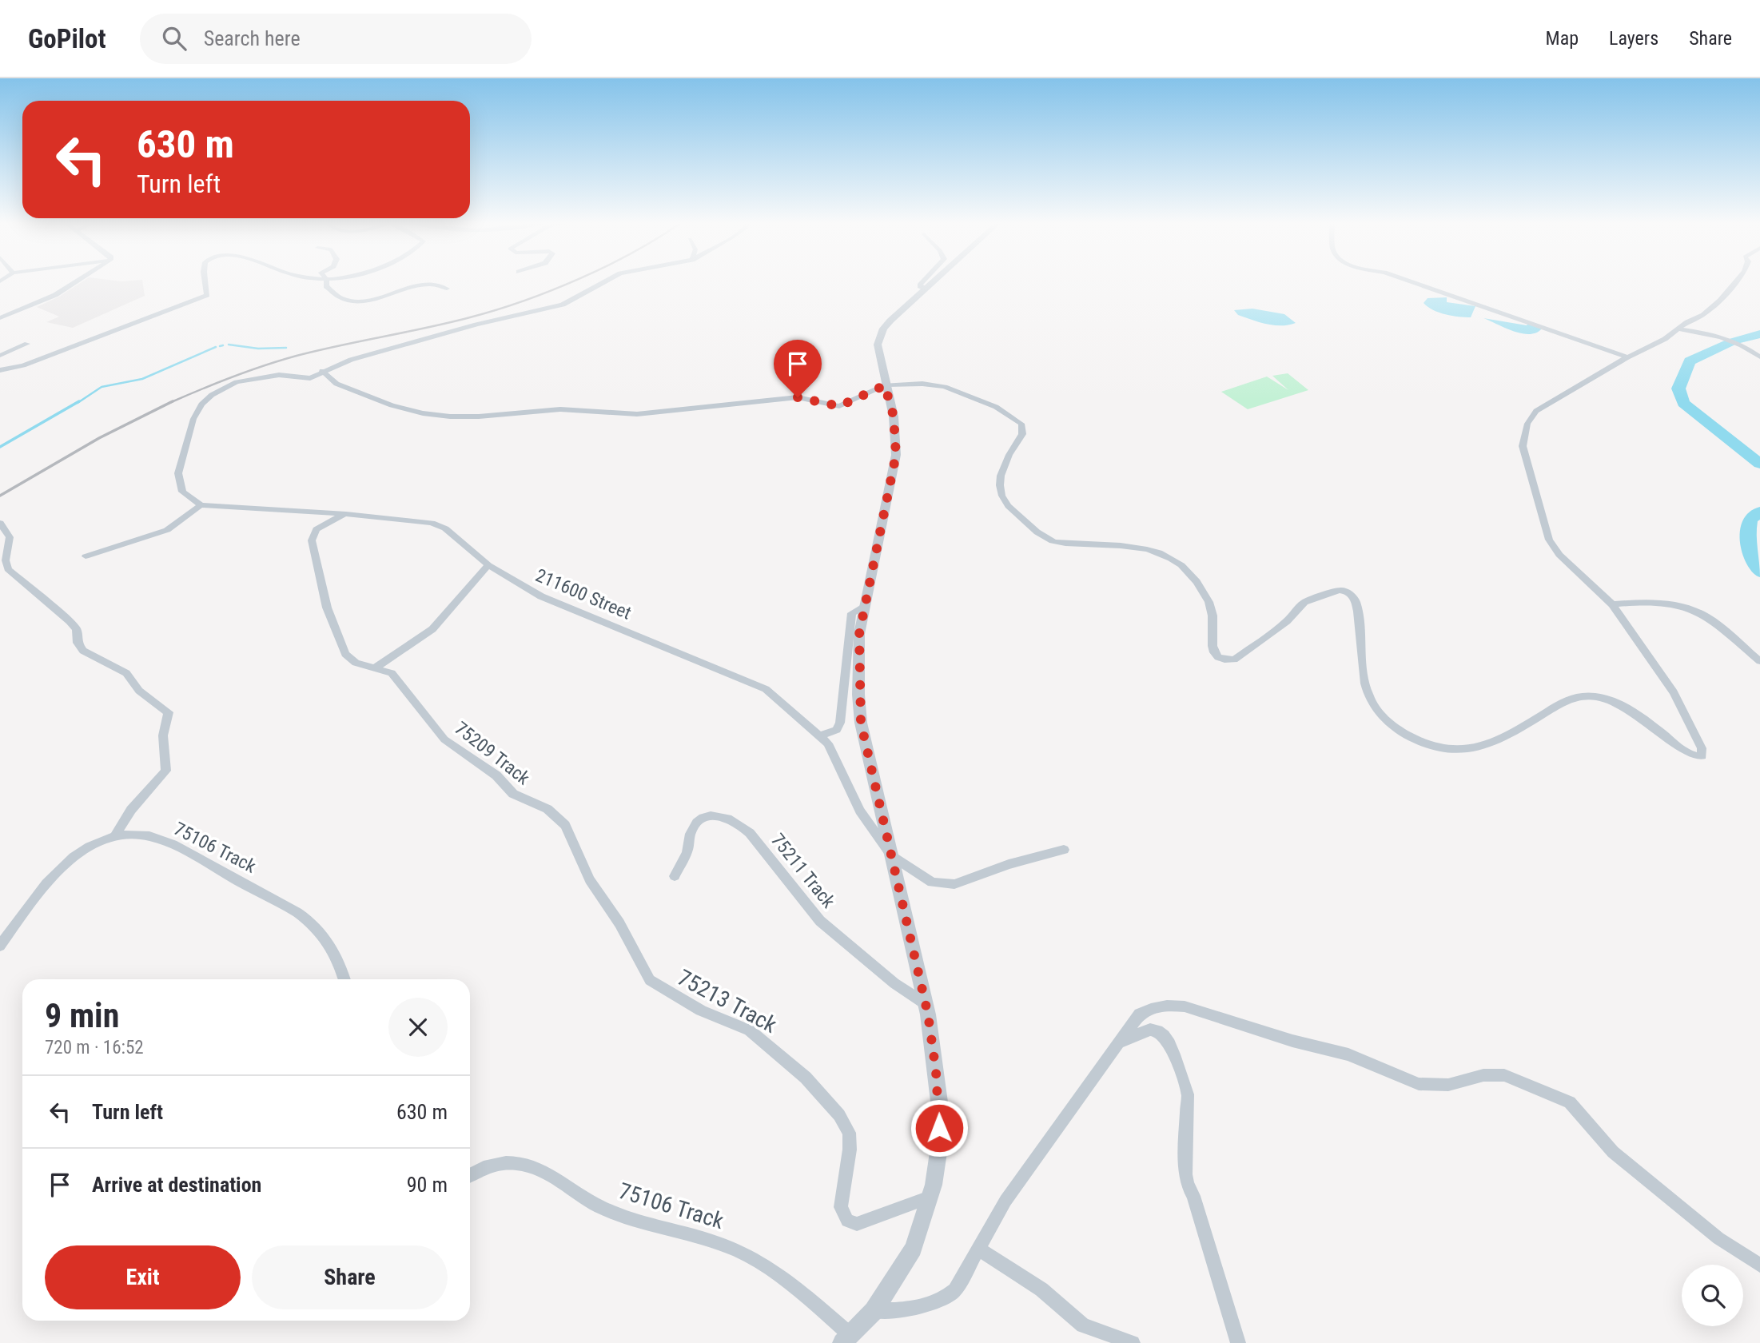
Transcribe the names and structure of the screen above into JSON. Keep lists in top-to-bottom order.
{
  "streets": {
    "street": [
      "211600 Street",
      "75209 Track",
      "75106 Track",
      "75211 Track",
      "75213 Track"
    ]
  },
  "crossings": [
    ["211600 Street", "75209 Track"],
    ["75209 Track", "75213 Track"]
  ],
  "page": {
    "header": "GoPilot",
    "search": "Search here",
    "nav": ["Map", "Layers", "Share"],
    "turn": ["630 m", "Turn left"],
    "heading": ["9 min", "720 m · 16:52"],
    "list": [
      {
        "name": "Turn left",
        "value": "630 m"
      },
      {
        "name": "Arrive at destination",
        "value": "90 m"
      }
    ],
    "buttons": ["Exit", "Share"]
  }
}
